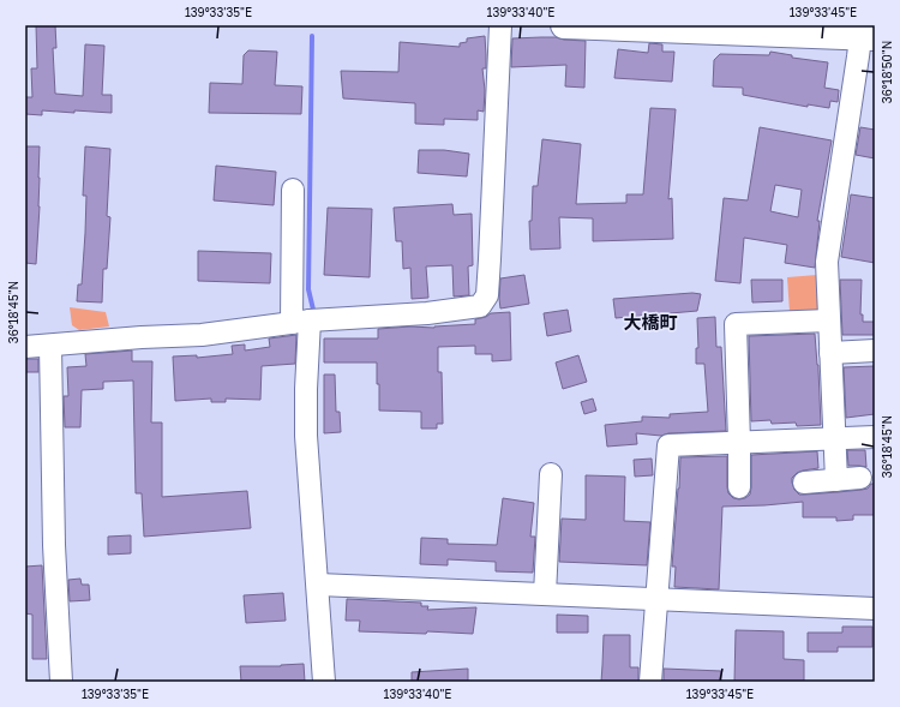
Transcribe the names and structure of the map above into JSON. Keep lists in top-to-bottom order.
{
  "districts": ["大橋町"],
  "coordinates": [
    "139°33'35\"E",
    "139°33'40\"E",
    "139°33'45\"E",
    "36°18'50\"N",
    "36°18'45\"N"
  ]
}
